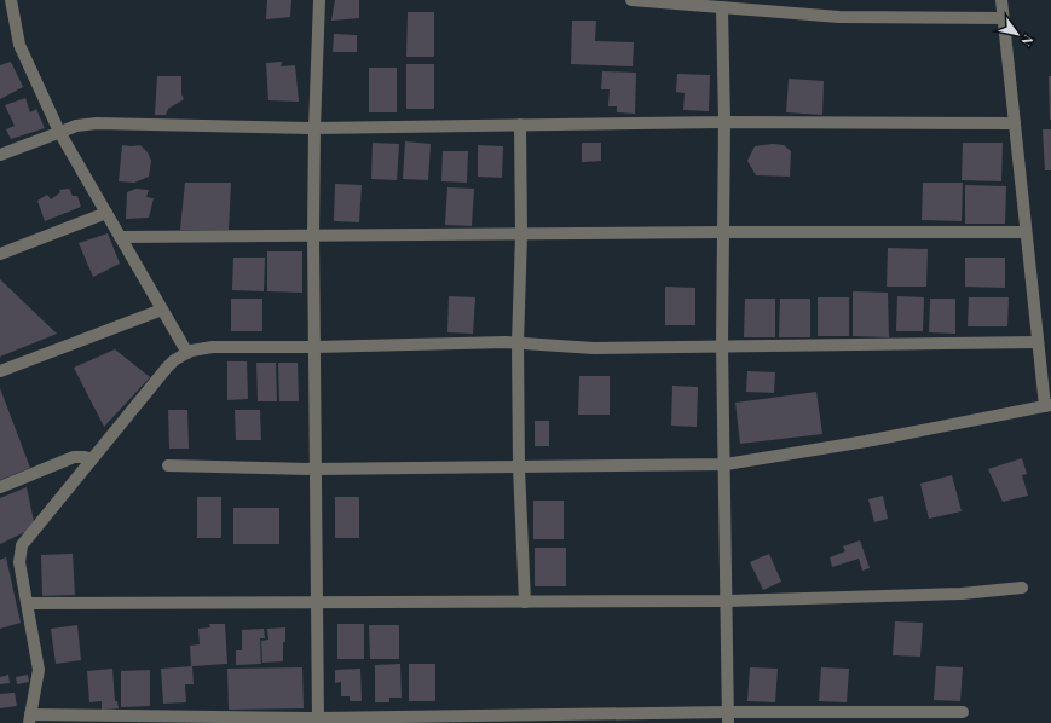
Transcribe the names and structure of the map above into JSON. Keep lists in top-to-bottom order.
{
  "north": "bottom right"
}
